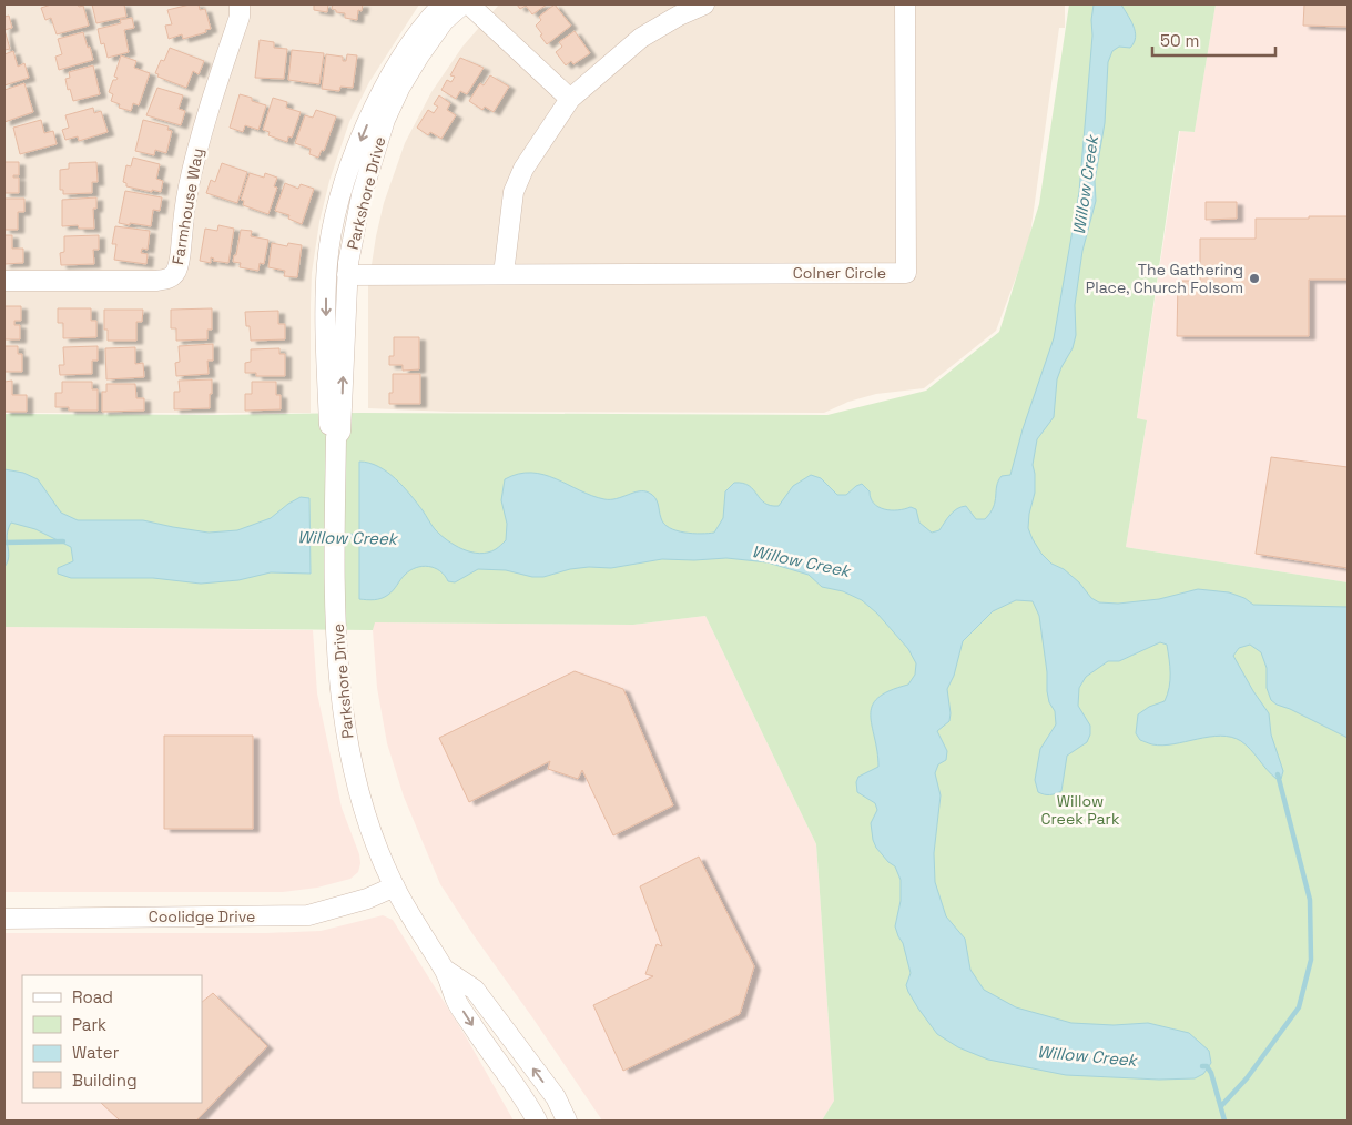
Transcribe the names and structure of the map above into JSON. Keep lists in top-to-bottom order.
{
  "streets": {
    "street": [
      "Parkshore Drive",
      "Farmhouse Way",
      "Colner Circle",
      "Coolidge Drive"
    ]
  },
  "crossings": [
    ["Parkshore Drive", "Colner Circle"],
    ["Parkshore Drive", "Coolidge Drive"]
  ],
  "water": ["Willow Creek"],
  "parks": ["Willow Creek Park"],
  "places": ["The Gathering Place, Church Folsom"],
  "legend": [
    "Road",
    "Park",
    "Water",
    "Building"
  ],
  "scale_bar": "50 m"
}
